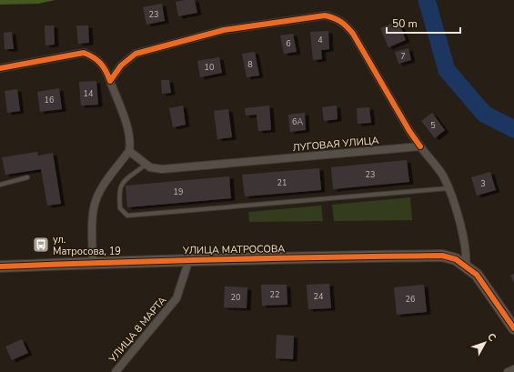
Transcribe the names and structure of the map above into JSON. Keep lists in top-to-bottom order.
{
  "streets": {
    "street": ["ЛУГОВАЯ УЛИЦА", "УЛИЦА МАТРОСОВА", "УЛИЦА 8 МАРТА"]
  },
  "crossings": [
    ["УЛИЦА МАТРОСОВА", "УЛИЦА 8 МАРТА"]
  ],
  "places": {
    "bus stop": ["ул. Матросова, 19"]
  },
  "house_numbers": [
    "23",
    "4",
    "6",
    "7",
    "8",
    "10",
    "14",
    "16",
    "6А",
    "5",
    "23",
    "21",
    "3",
    "19",
    "22",
    "24",
    "20",
    "26"
  ],
  "scale_bar": "50 m",
  "north": "top right"
}
